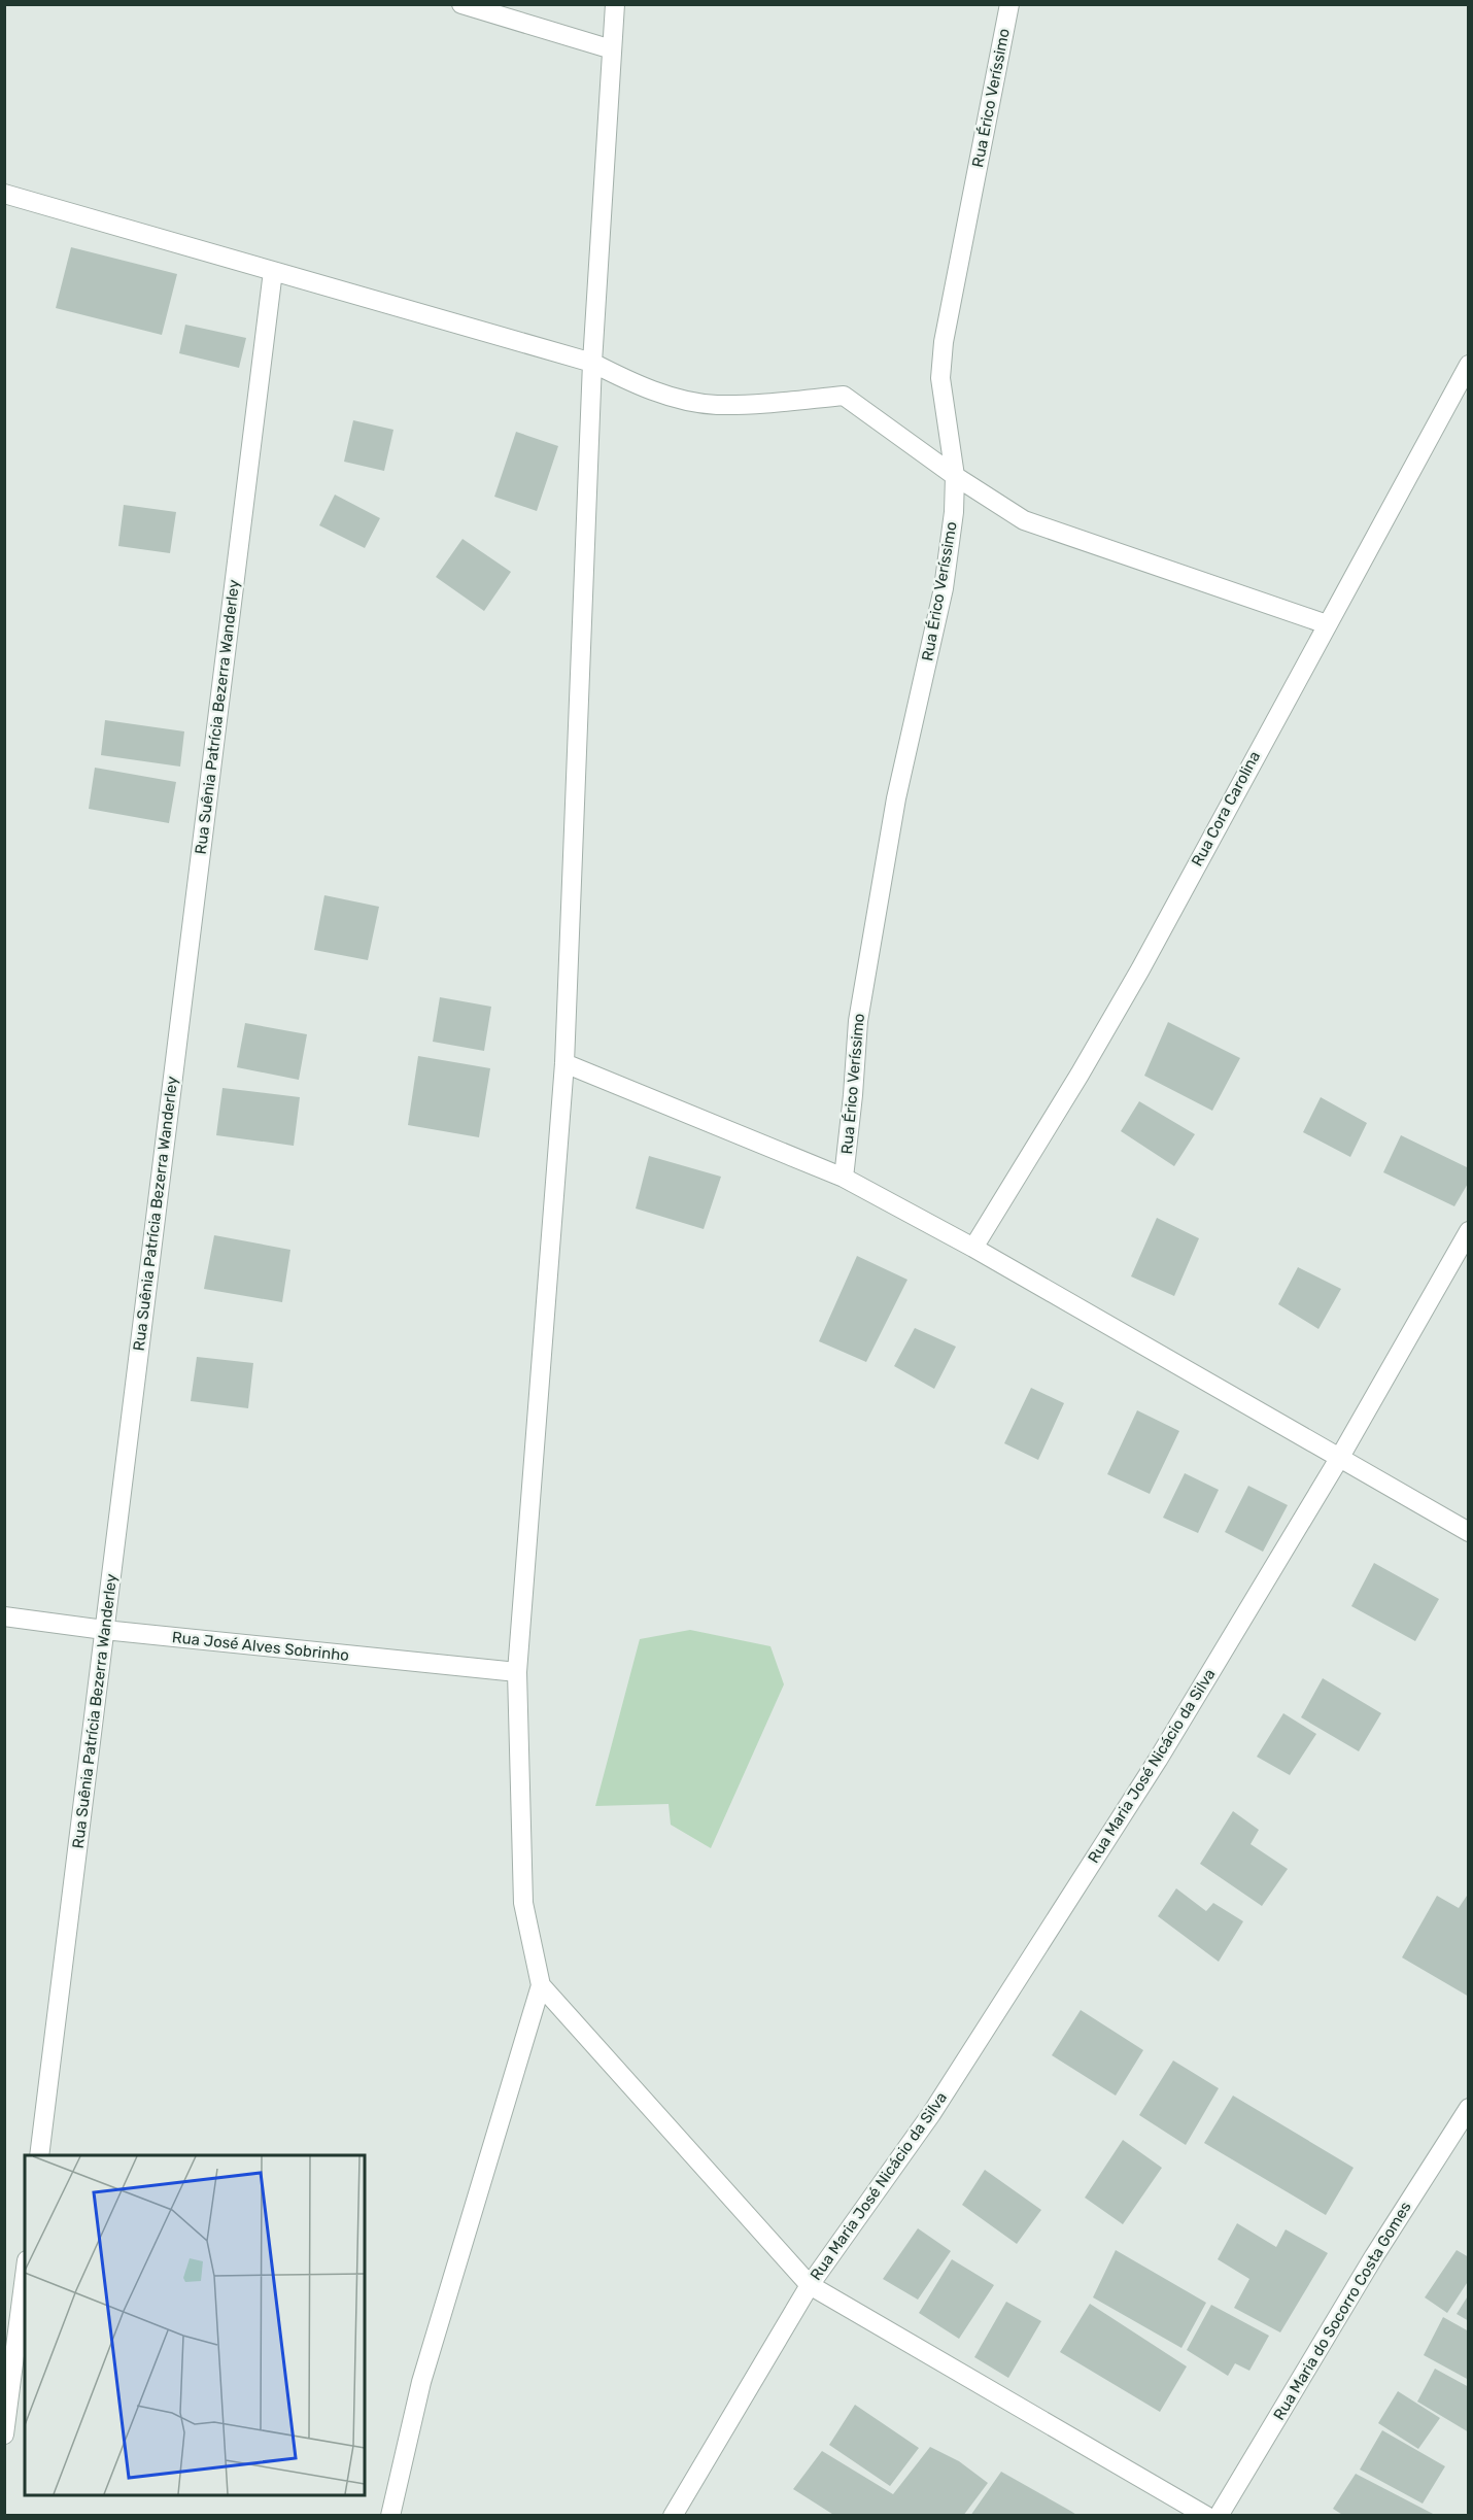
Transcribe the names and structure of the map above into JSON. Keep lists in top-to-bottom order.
{
  "streets": {
    "street": [
      "Rua Érico Veríssimo",
      "Rua Suênia Patrícia Bezerra Wanderley",
      "Rua Cora Carolina",
      "Rua José Alves Sobrinho",
      "Rua Maria José Nicácio da Silva",
      "Rua Maria do Socorro Costa Gomes"
    ]
  },
  "crossings": [
    ["Rua Suênia Patrícia Bezerra Wanderley", "Rua José Alves Sobrinho"]
  ]
}
